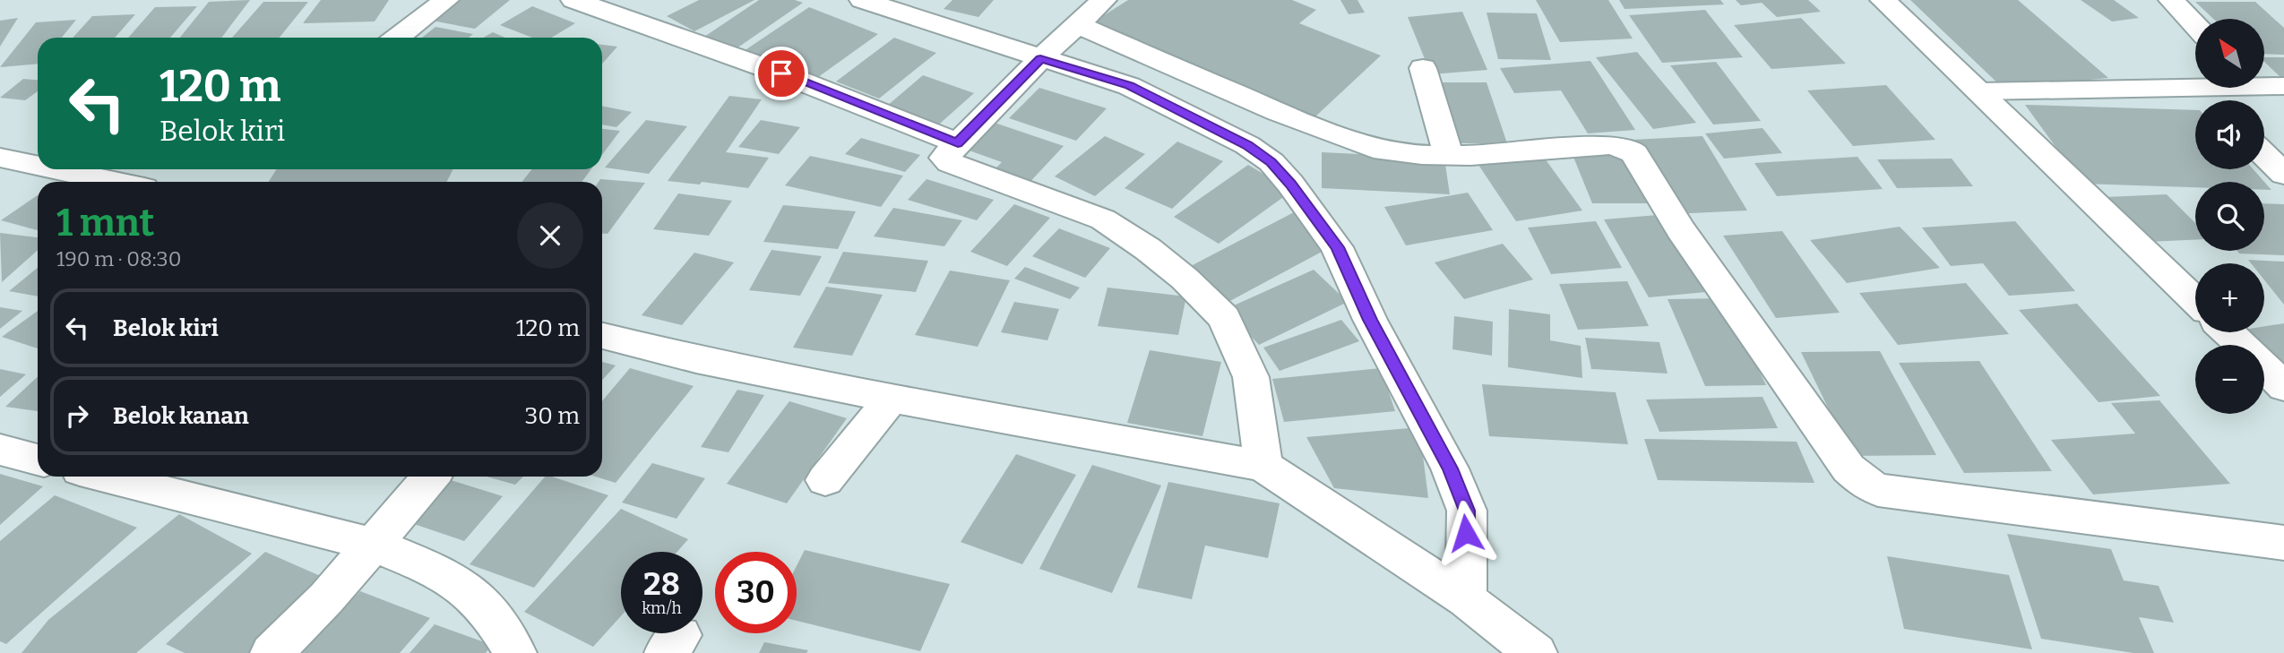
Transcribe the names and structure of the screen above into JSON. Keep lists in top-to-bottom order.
{
  "north": "top left",
  "page": {
    "map_buttons": ["+", "−"],
    "turn": ["120 m", "Belok kiri"],
    "heading": ["1 mnt", "190 m · 08:30"],
    "list": [
      {
        "name": "Belok kiri",
        "value": "120 m"
      },
      {
        "name": "Belok kanan",
        "value": "30 m"
      }
    ],
    "speed": "28 km/h",
    "limit": "30"
  }
}
